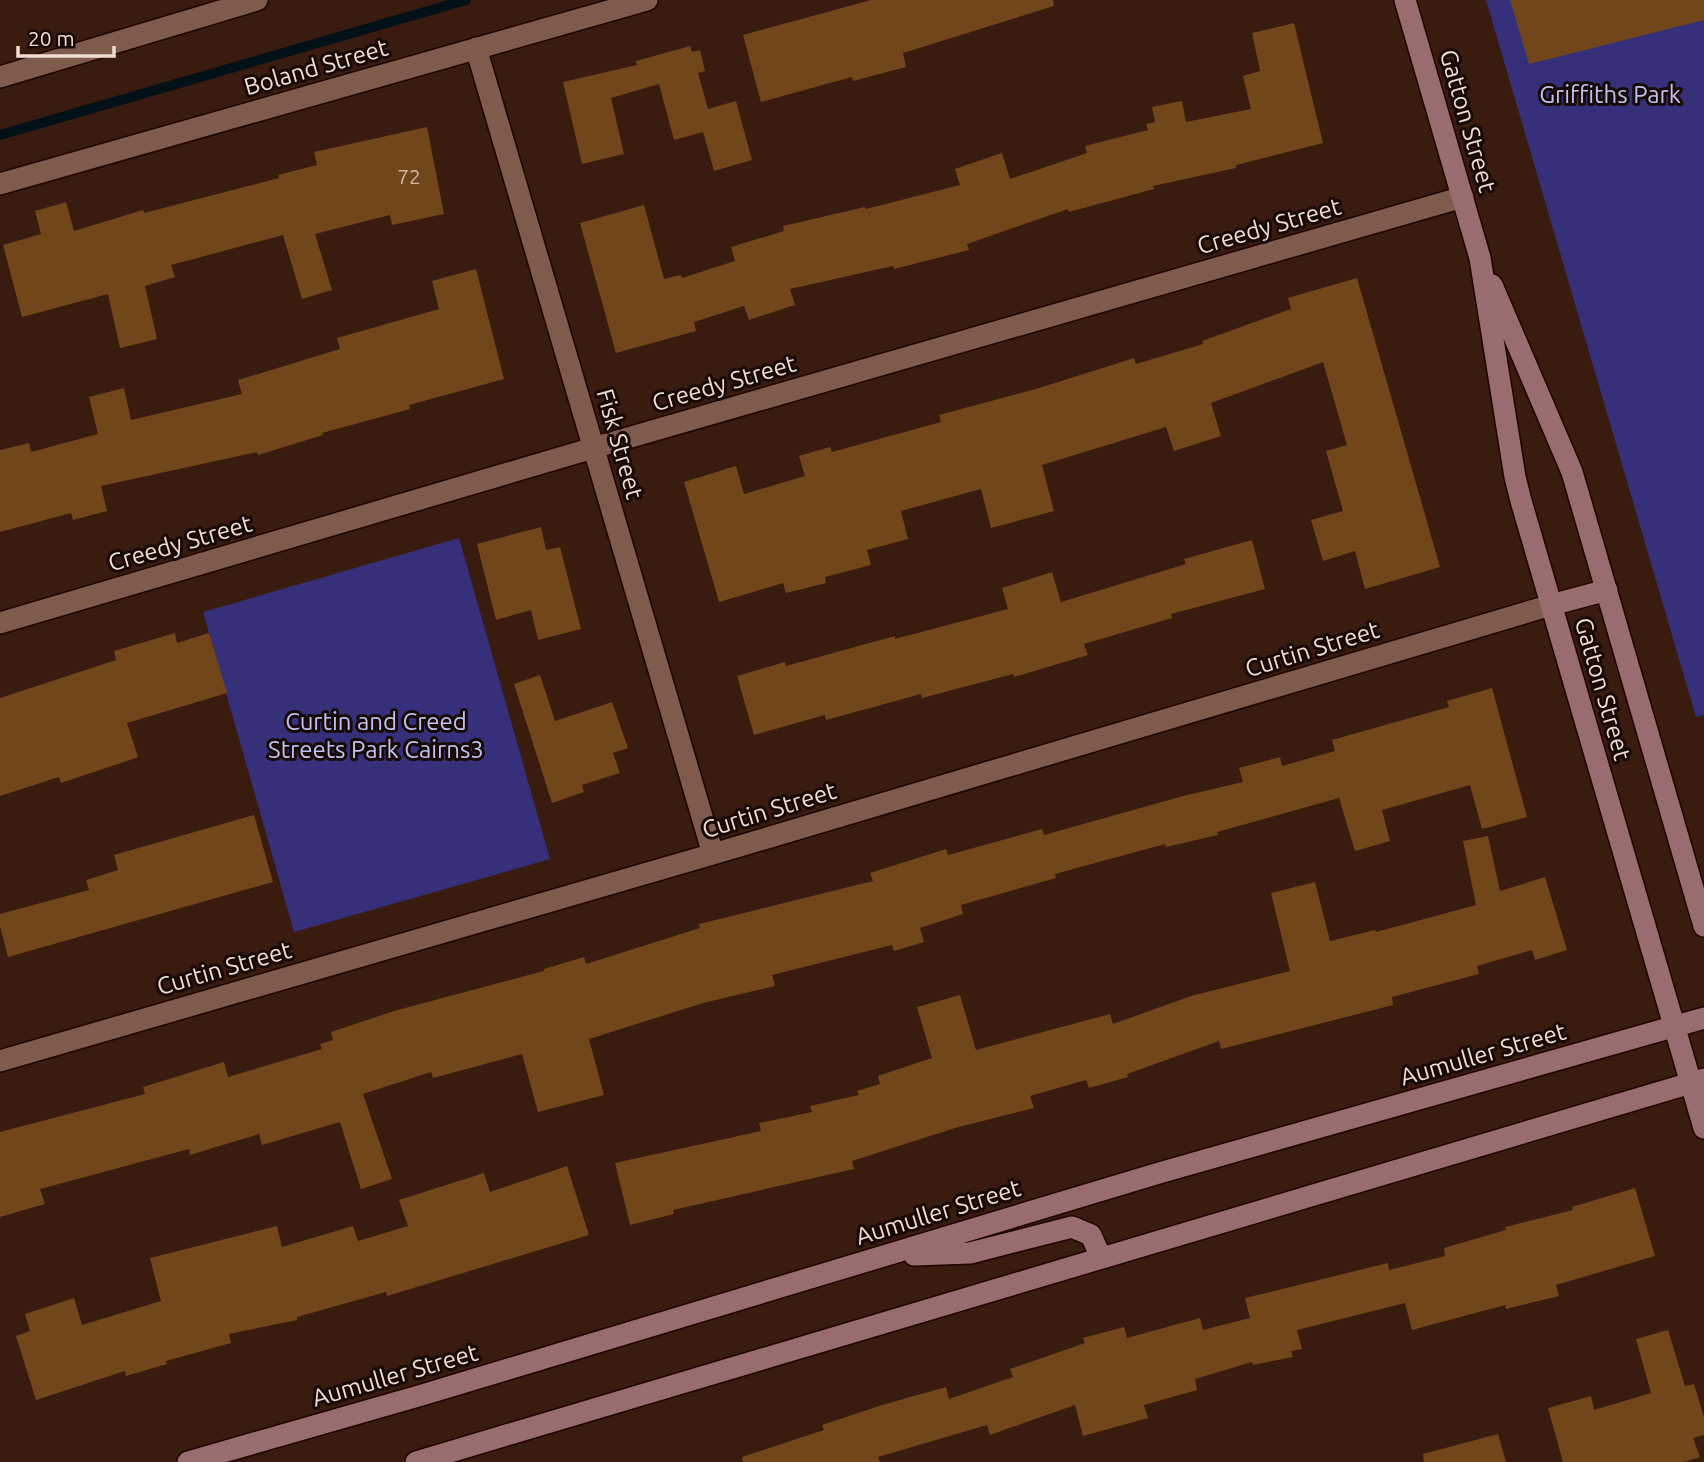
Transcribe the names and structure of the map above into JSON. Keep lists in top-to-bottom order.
{
  "streets": {
    "main road": ["Gatton Street", "Aumuller Street"],
    "street": [
      "Boland Street",
      "Creedy Street",
      "Fisk Street",
      "Curtin Street"
    ]
  },
  "crossings": [
    ["Boland Street", "Fisk Street"],
    ["Gatton Street", "Creedy Street"],
    ["Gatton Street", "Curtin Street"],
    ["Gatton Street", "Aumuller Street"],
    ["Creedy Street", "Fisk Street"],
    ["Fisk Street", "Curtin Street"]
  ],
  "parks": ["Griffiths Park", "Curtin and Creed Streets Park Cairns3"],
  "house_numbers": ["72"],
  "scale_bar": "20 m"
}
